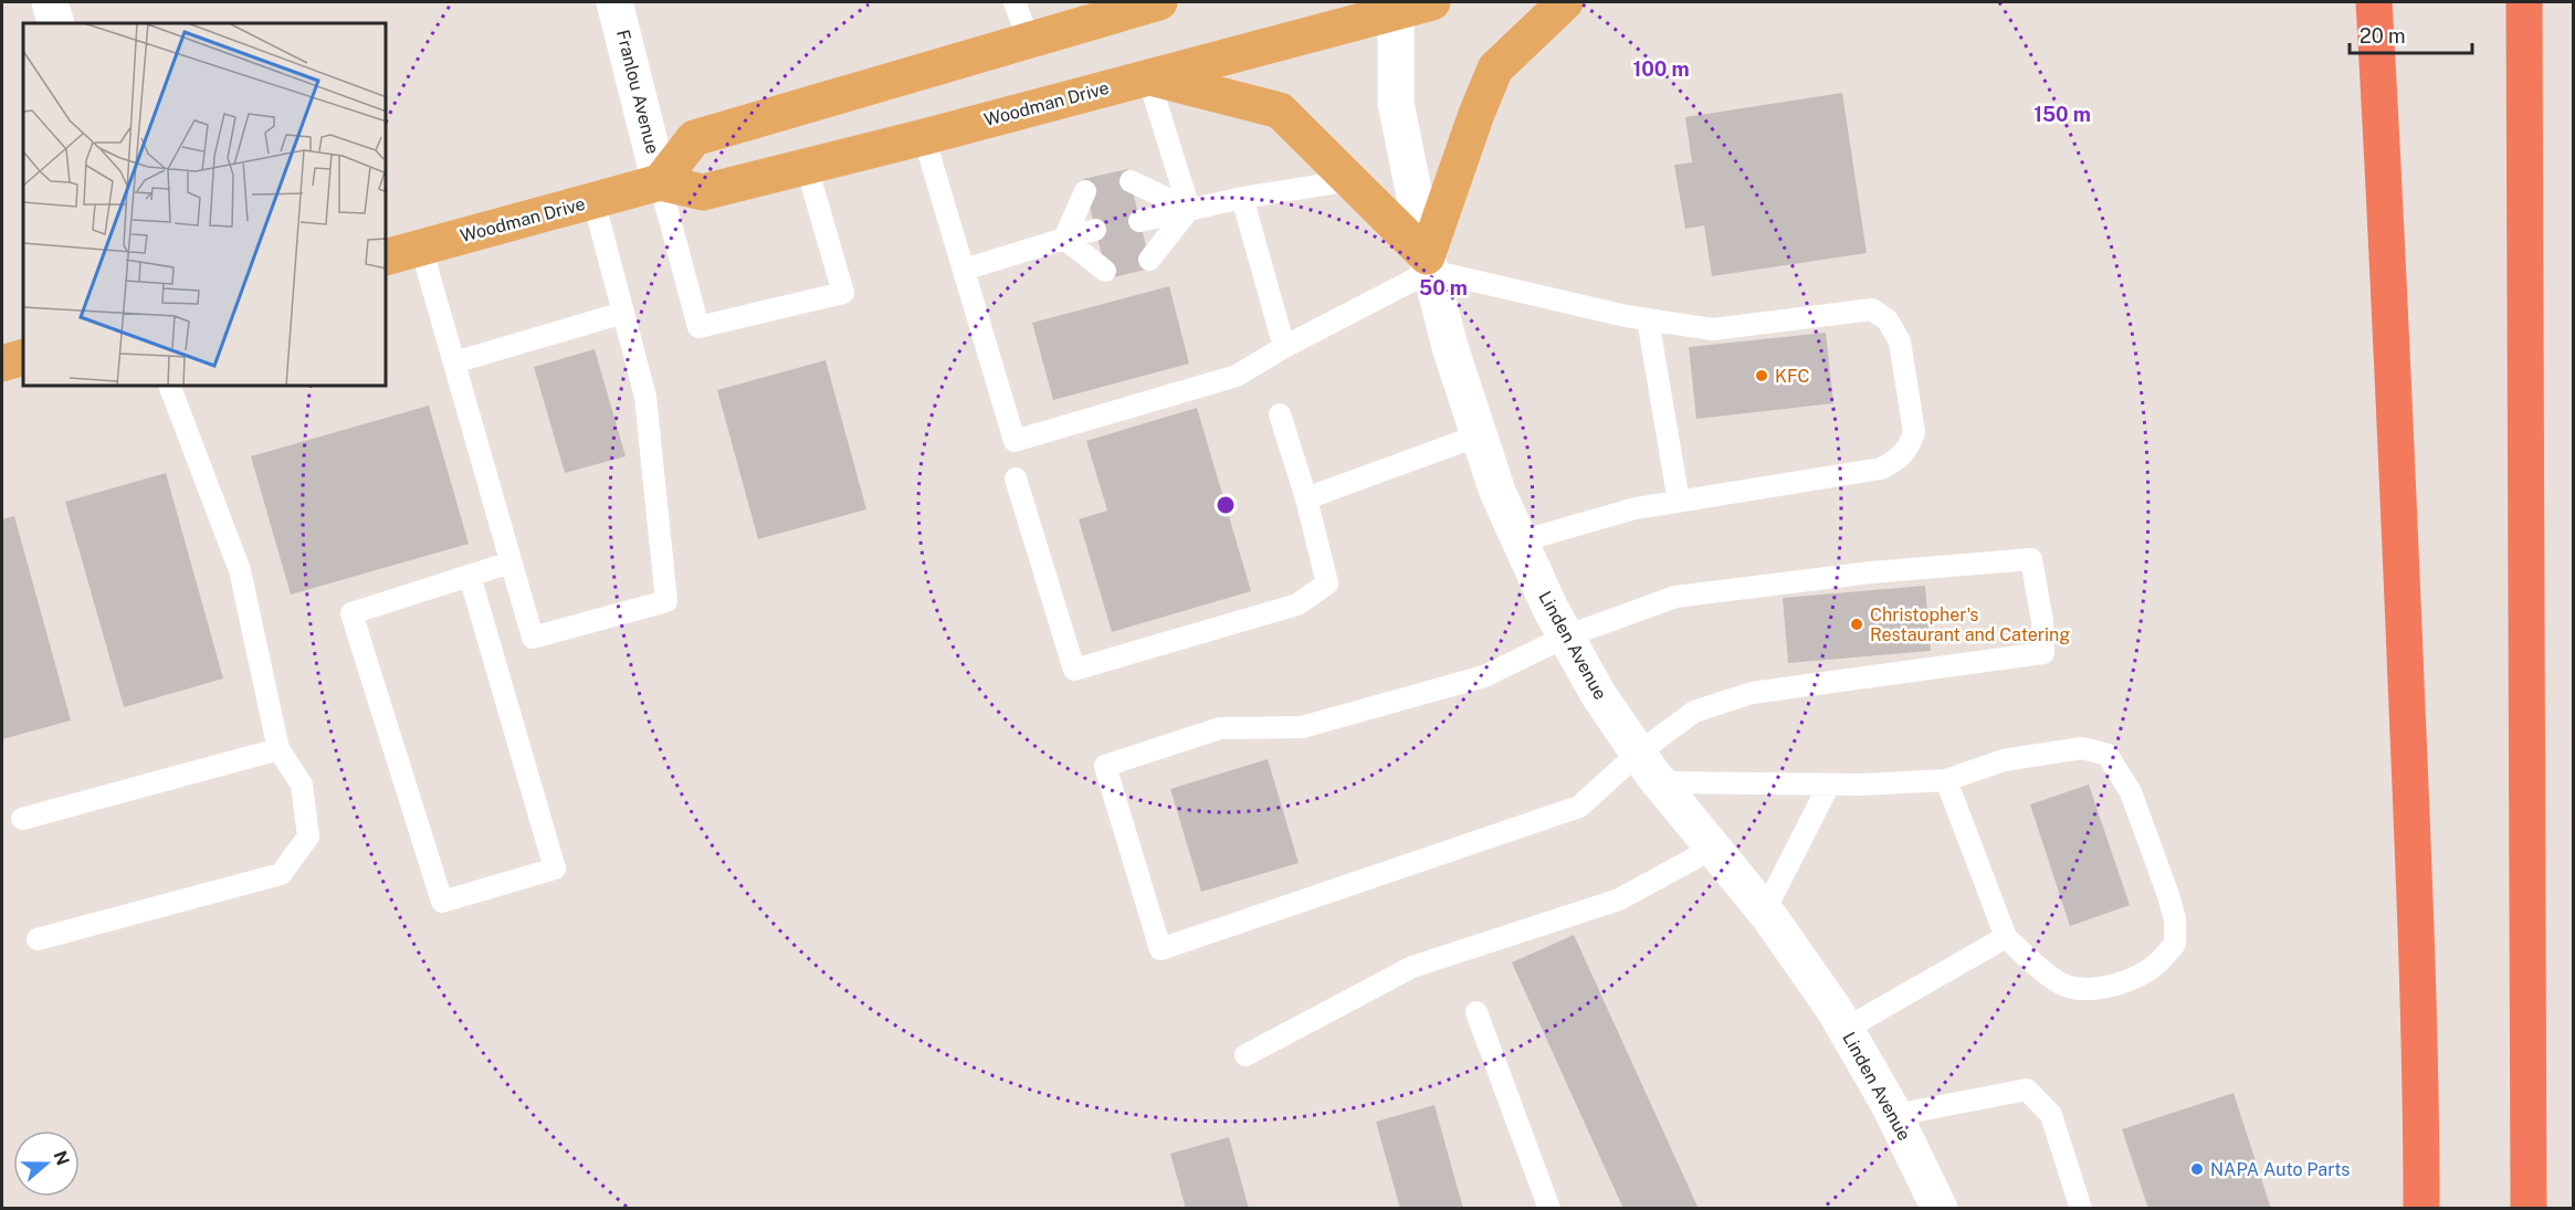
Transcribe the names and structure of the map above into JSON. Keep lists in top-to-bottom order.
{
  "streets": {
    "main road": ["Franlou Avenue", "Woodman Drive", "Linden Avenue"]
  },
  "crossings": [
    ["Franlou Avenue", "Woodman Drive"],
    ["Woodman Drive", "Linden Avenue"]
  ],
  "places": ["KFC", "Christopher's Restaurant and Catering", "NAPA Auto Parts"],
  "scale_bar": "20 m",
  "north": "right",
  "rings": ["100 m", "150 m", "50 m"]
}
